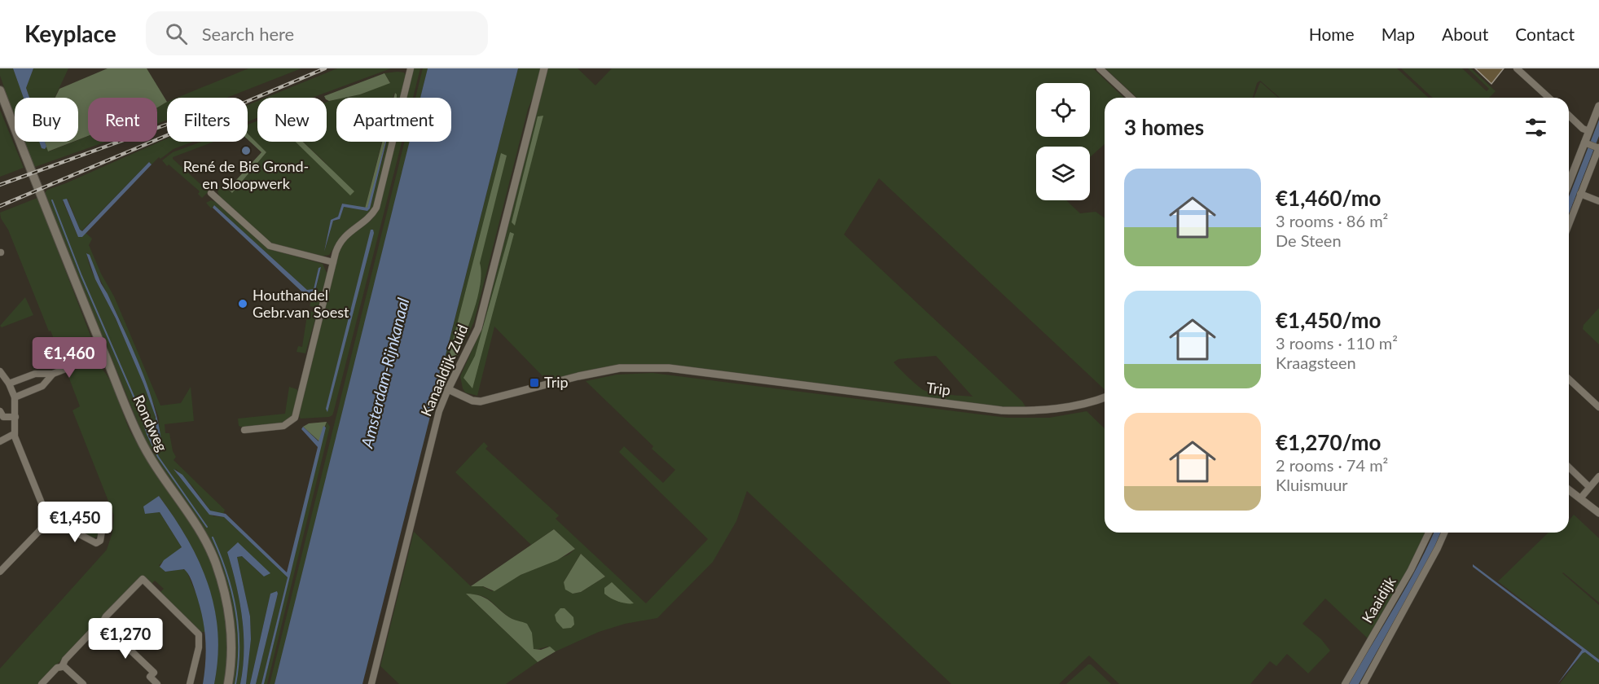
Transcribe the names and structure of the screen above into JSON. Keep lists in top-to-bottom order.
{
  "streets": {
    "main road": ["Rondweg"],
    "street": ["Kanaaldijk Zuid", "Trip", "Kaaidijk"]
  },
  "crossings": [
    ["Kanaaldijk Zuid", "Trip"]
  ],
  "water": ["Amsterdam-Rijnkanaal"],
  "places": {
    "other": ["René de Bie Grond- en Sloopwerk", "Houthandel Gebr.van Soest"],
    "transit": ["Trip"]
  },
  "page": {
    "header": "Keyplace",
    "search": "Search here",
    "nav": [
      "Home",
      "Map",
      "About",
      "Contact"
    ],
    "chip": [
      "Buy",
      "Rent",
      "Filters",
      "New",
      "Apartment"
    ],
    "heading": "3 homes",
    "list": [
      {
        "name": "€1,460/mo",
        "note": "3 rooms · 86 m² · De Steen"
      },
      {
        "name": "€1,450/mo",
        "note": "3 rooms · 110 m² · Kraagsteen"
      },
      {
        "name": "€1,270/mo",
        "note": "2 rooms · 74 m² · Kluismuur"
      }
    ],
    "price": ["€1,460", "€1,450", "€1,270"]
  }
}
